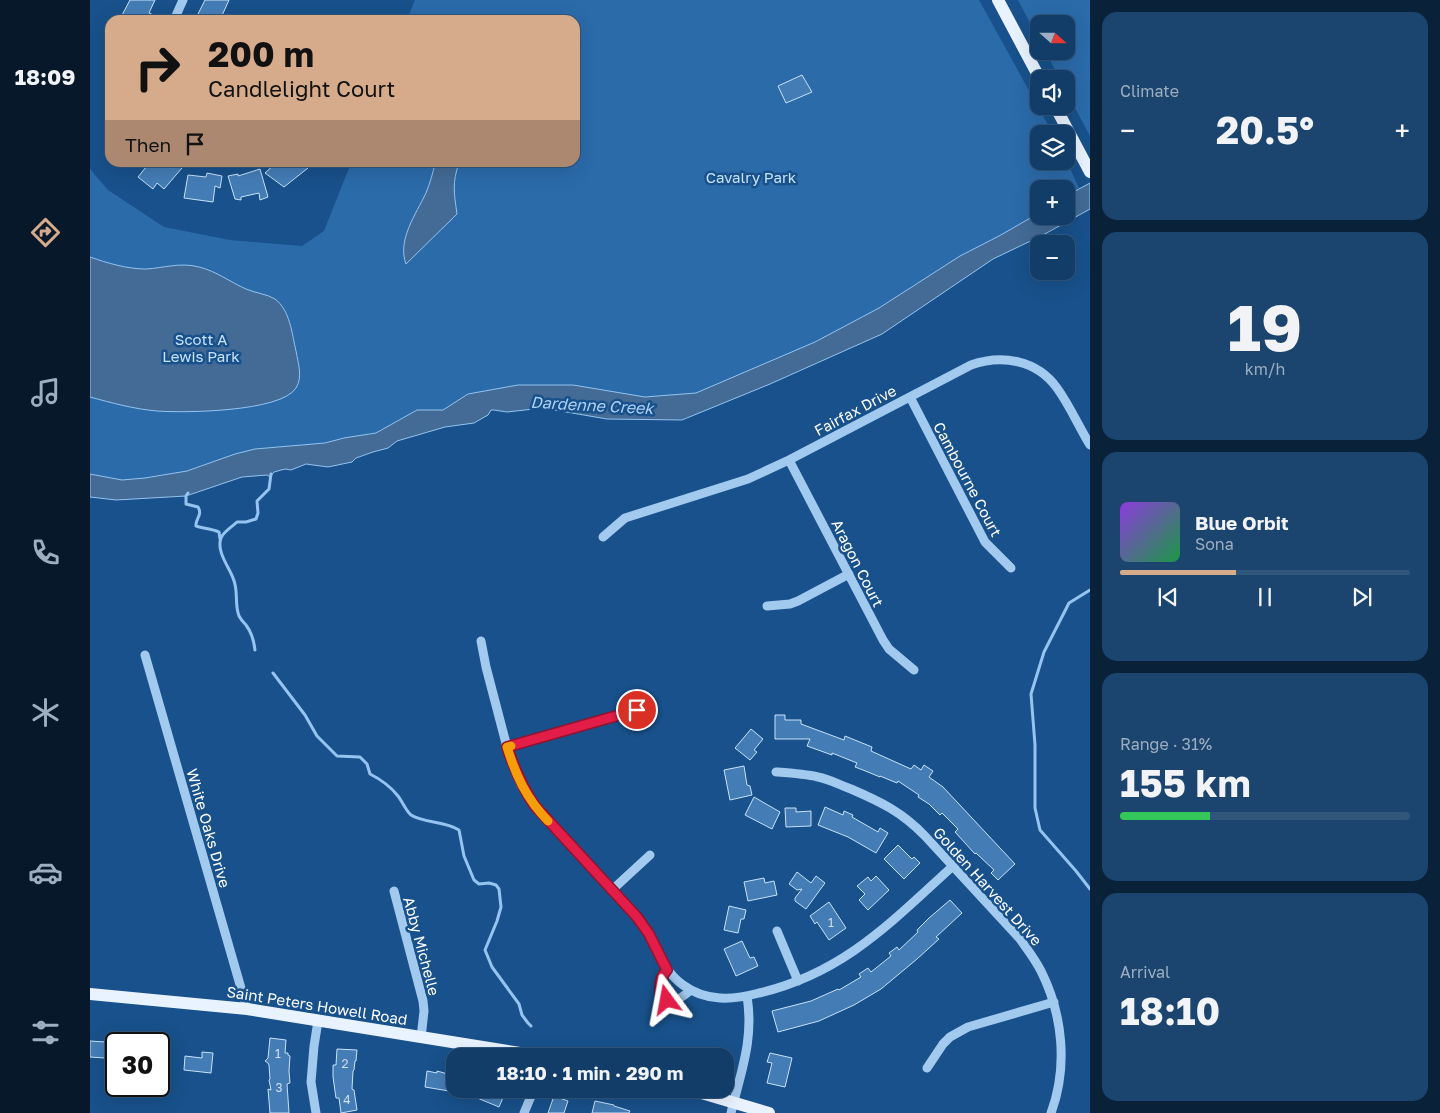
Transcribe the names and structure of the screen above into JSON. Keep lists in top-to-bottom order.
{
  "streets": {
    "main road": ["Saint Peters Howell Road"],
    "street": [
      "Fairfax Drive",
      "Cambourne Court",
      "Aragon Court",
      "White Oaks Drive",
      "Golden Harvest Drive",
      "Abby Michelle"
    ]
  },
  "crossings": [
    ["Fairfax Drive", "Cambourne Court"],
    ["Fairfax Drive", "Aragon Court"],
    ["White Oaks Drive", "Saint Peters Howell Road"],
    ["Abby Michelle", "Saint Peters Howell Road"]
  ],
  "water": ["Dardenne Creek"],
  "parks": ["Cavalry Park", "Scott A Lewis Park"],
  "house_numbers": [
    "1",
    "1",
    "2",
    "3",
    "4"
  ],
  "north": "right",
  "page": {
    "tabs": "18:09",
    "tile": [
      "Climate",
      ["19", "km/h"],
      ["Range · 31%", "155 km"],
      ["Arrival", "18:10"]
    ],
    "map_buttons": ["+", "−"],
    "turn": ["200 m", "Candlelight Court"],
    "heat": ["−", "20.5°", "+"],
    "then": "Then",
    "song": ["Blue Orbit", "Sona"],
    "limit": "30",
    "trip": "18:10 · 1 min · 290 m"
  }
}
